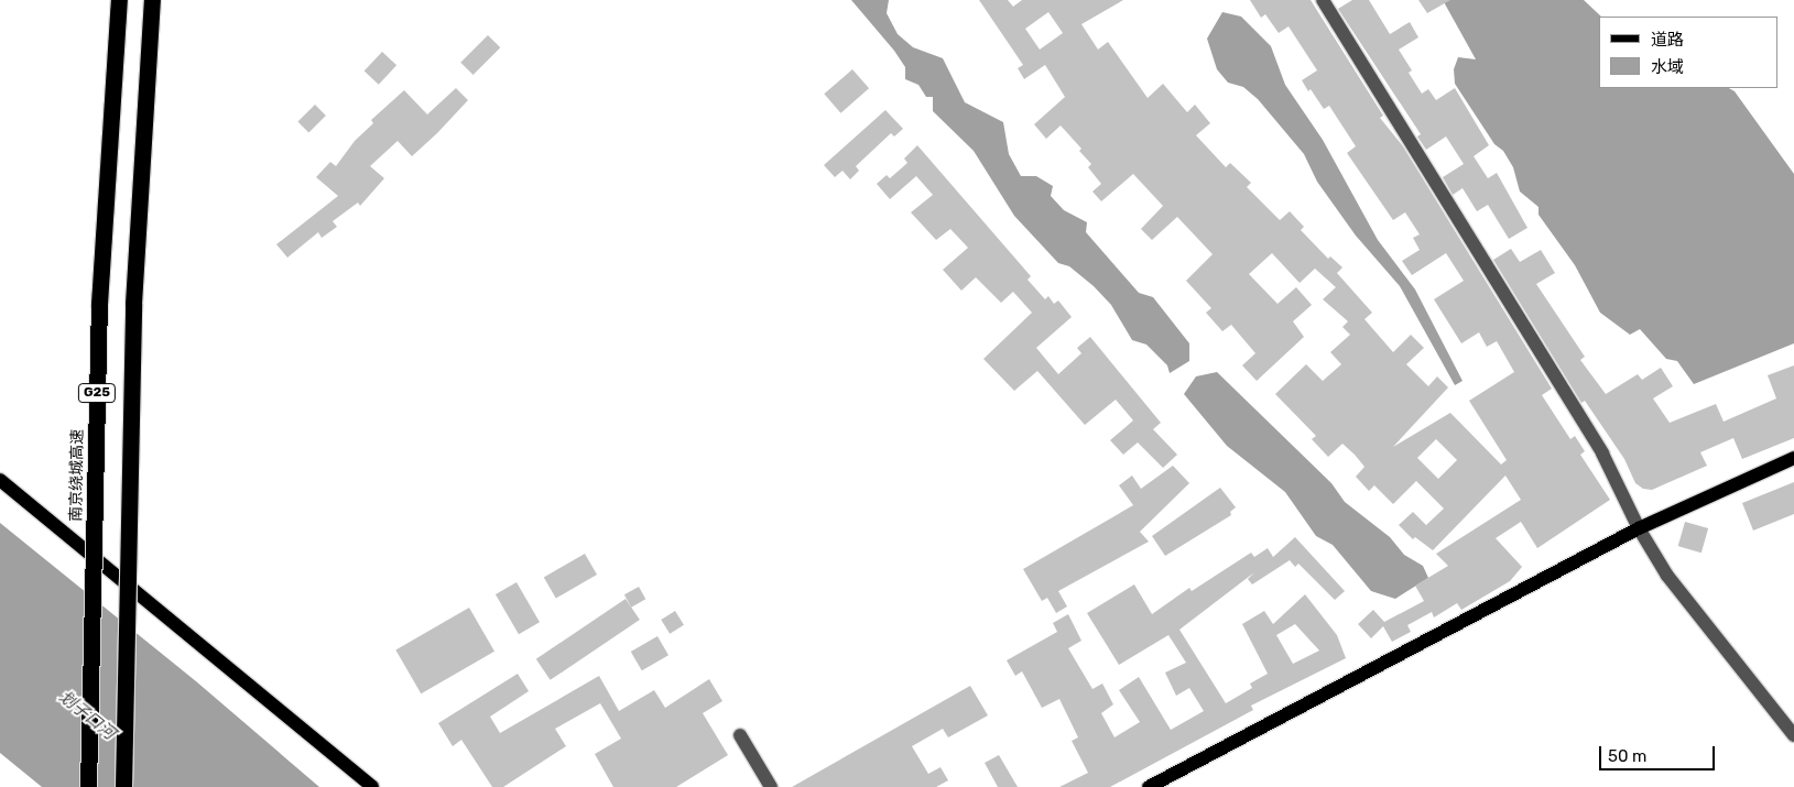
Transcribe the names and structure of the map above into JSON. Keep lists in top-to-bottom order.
{
  "streets": {
    "highway": ["G25", "南京绕城高速"]
  },
  "water": ["划子口河"],
  "legend": ["道路", "水域"],
  "scale_bar": "50 m"
}
